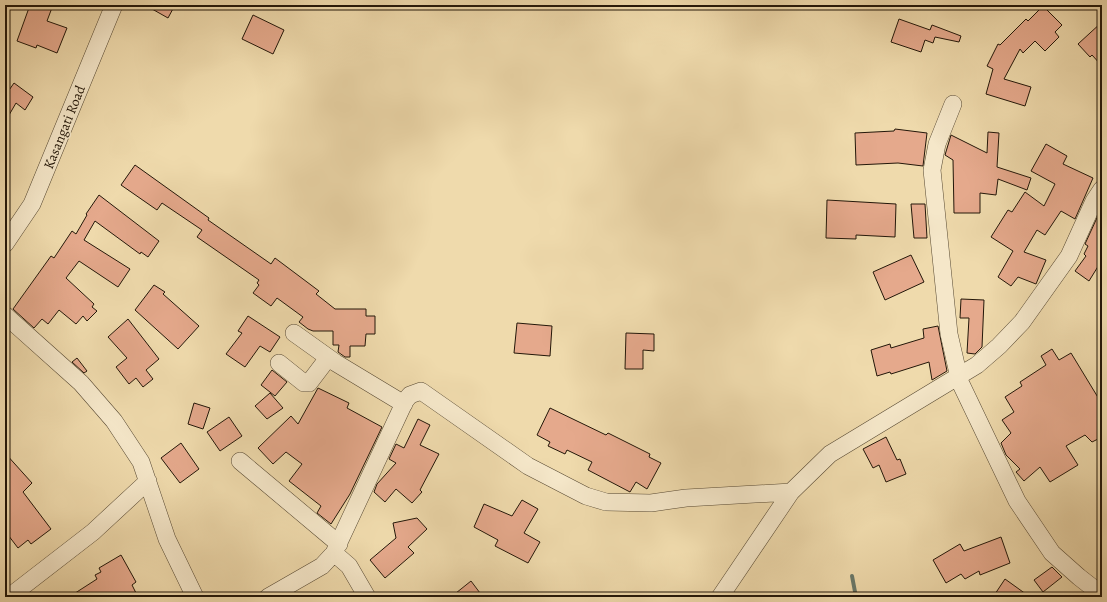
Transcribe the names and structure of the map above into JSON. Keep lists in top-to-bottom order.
{
  "streets": {
    "street": ["Kasangati Road"]
  }
}
